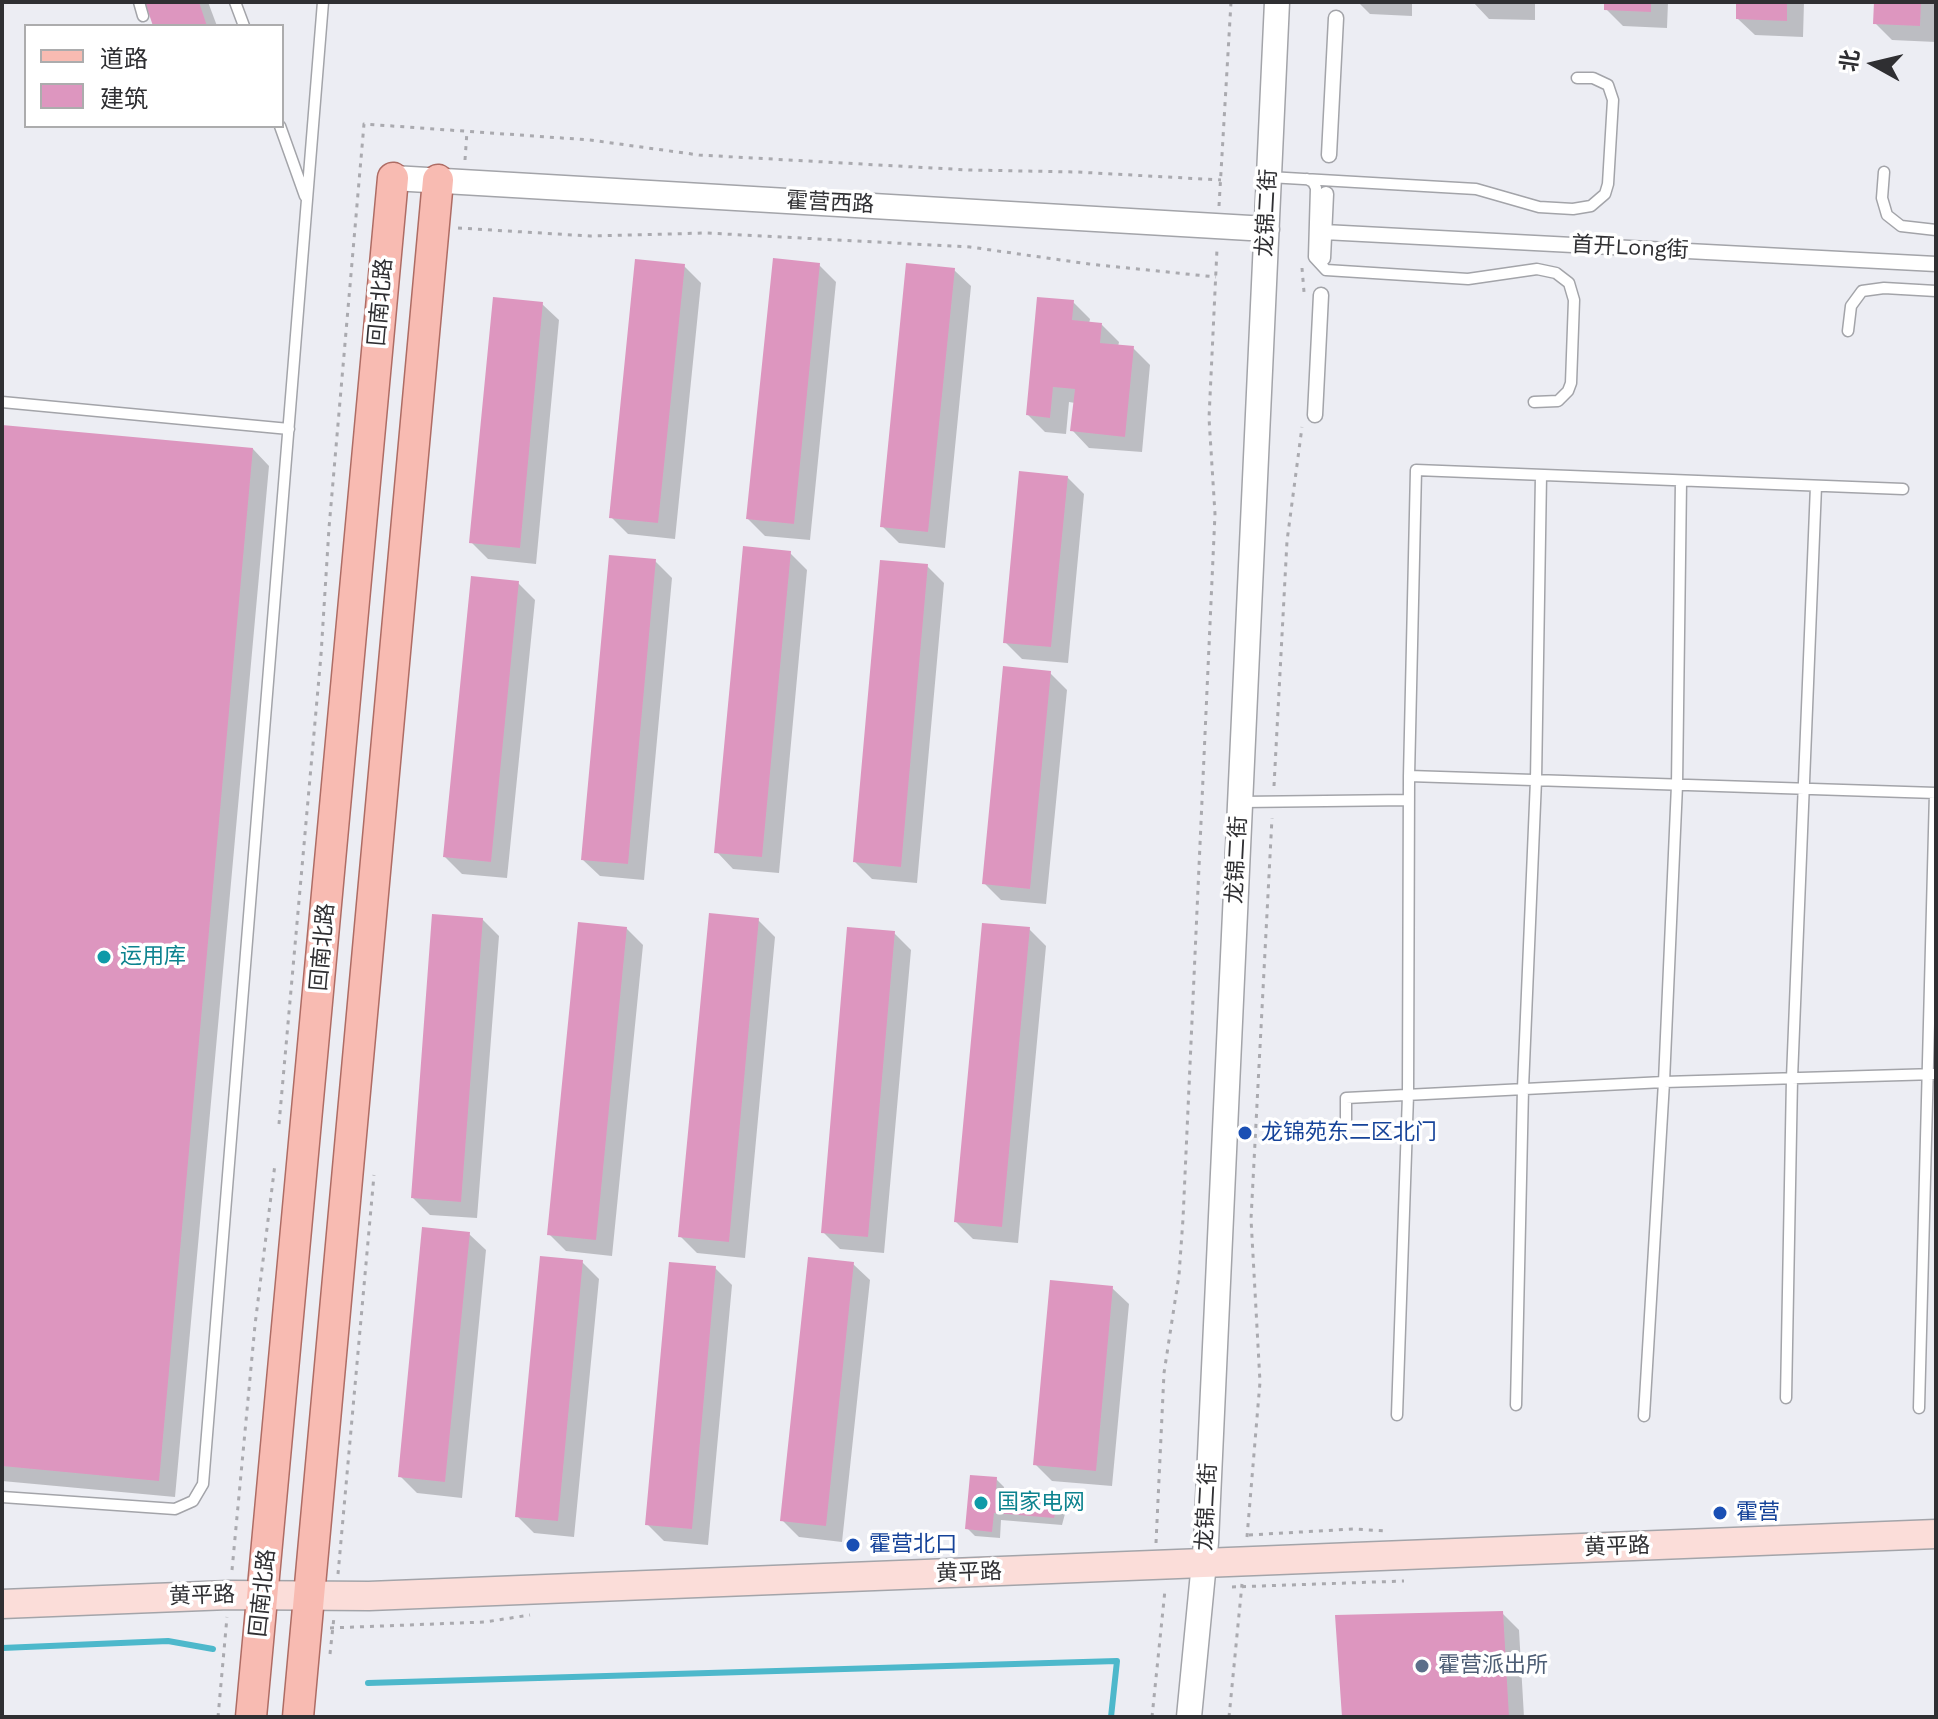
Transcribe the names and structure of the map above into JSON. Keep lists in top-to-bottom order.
{
  "streets": {
    "main road": ["回南北路", "黄平路"],
    "street": ["霍营西路", "龙锦二街", "首开Long街"]
  },
  "crossings": [
    ["霍营西路", "龙锦二街"],
    ["霍营西路", "回南北路"],
    ["龙锦二街", "黄平路"],
    ["回南北路", "黄平路"]
  ],
  "places": [
    "运用库",
    "龙锦苑东二区北门",
    "国家电网",
    "霍营",
    "霍营北口",
    "霍营派出所"
  ],
  "legend": ["道路", "建筑"],
  "north": "left"
}
